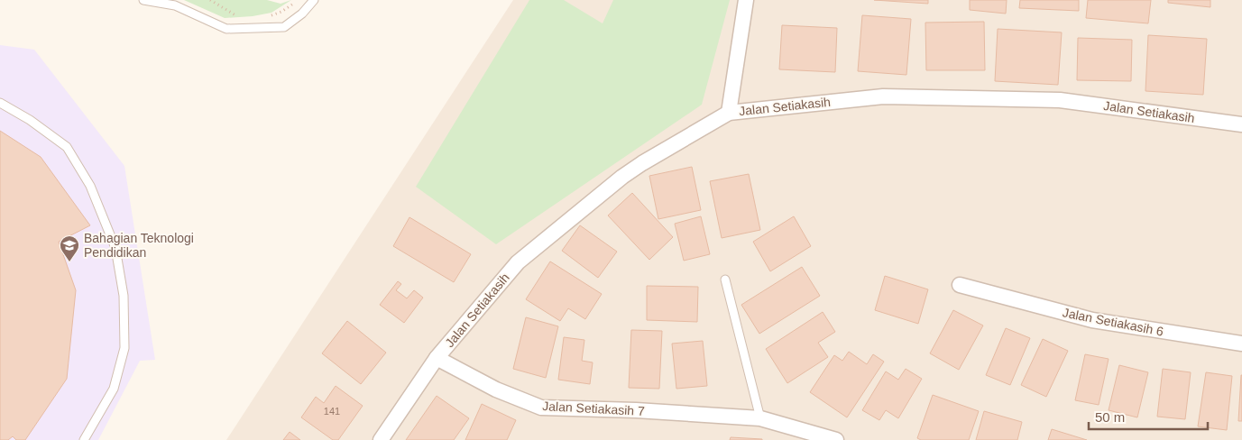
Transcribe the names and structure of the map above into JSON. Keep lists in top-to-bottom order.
{
  "streets": {
    "street": ["Jalan Setiakasih", "Jalan Setiakasih 6", "Jalan Setiakasih 7"]
  },
  "crossings": [
    ["Jalan Setiakasih", "Jalan Setiakasih 7"]
  ],
  "places": {
    "school or university": ["Bahagian Teknologi Pendidikan"]
  },
  "house_numbers": ["141"],
  "scale_bar": "50 m"
}
